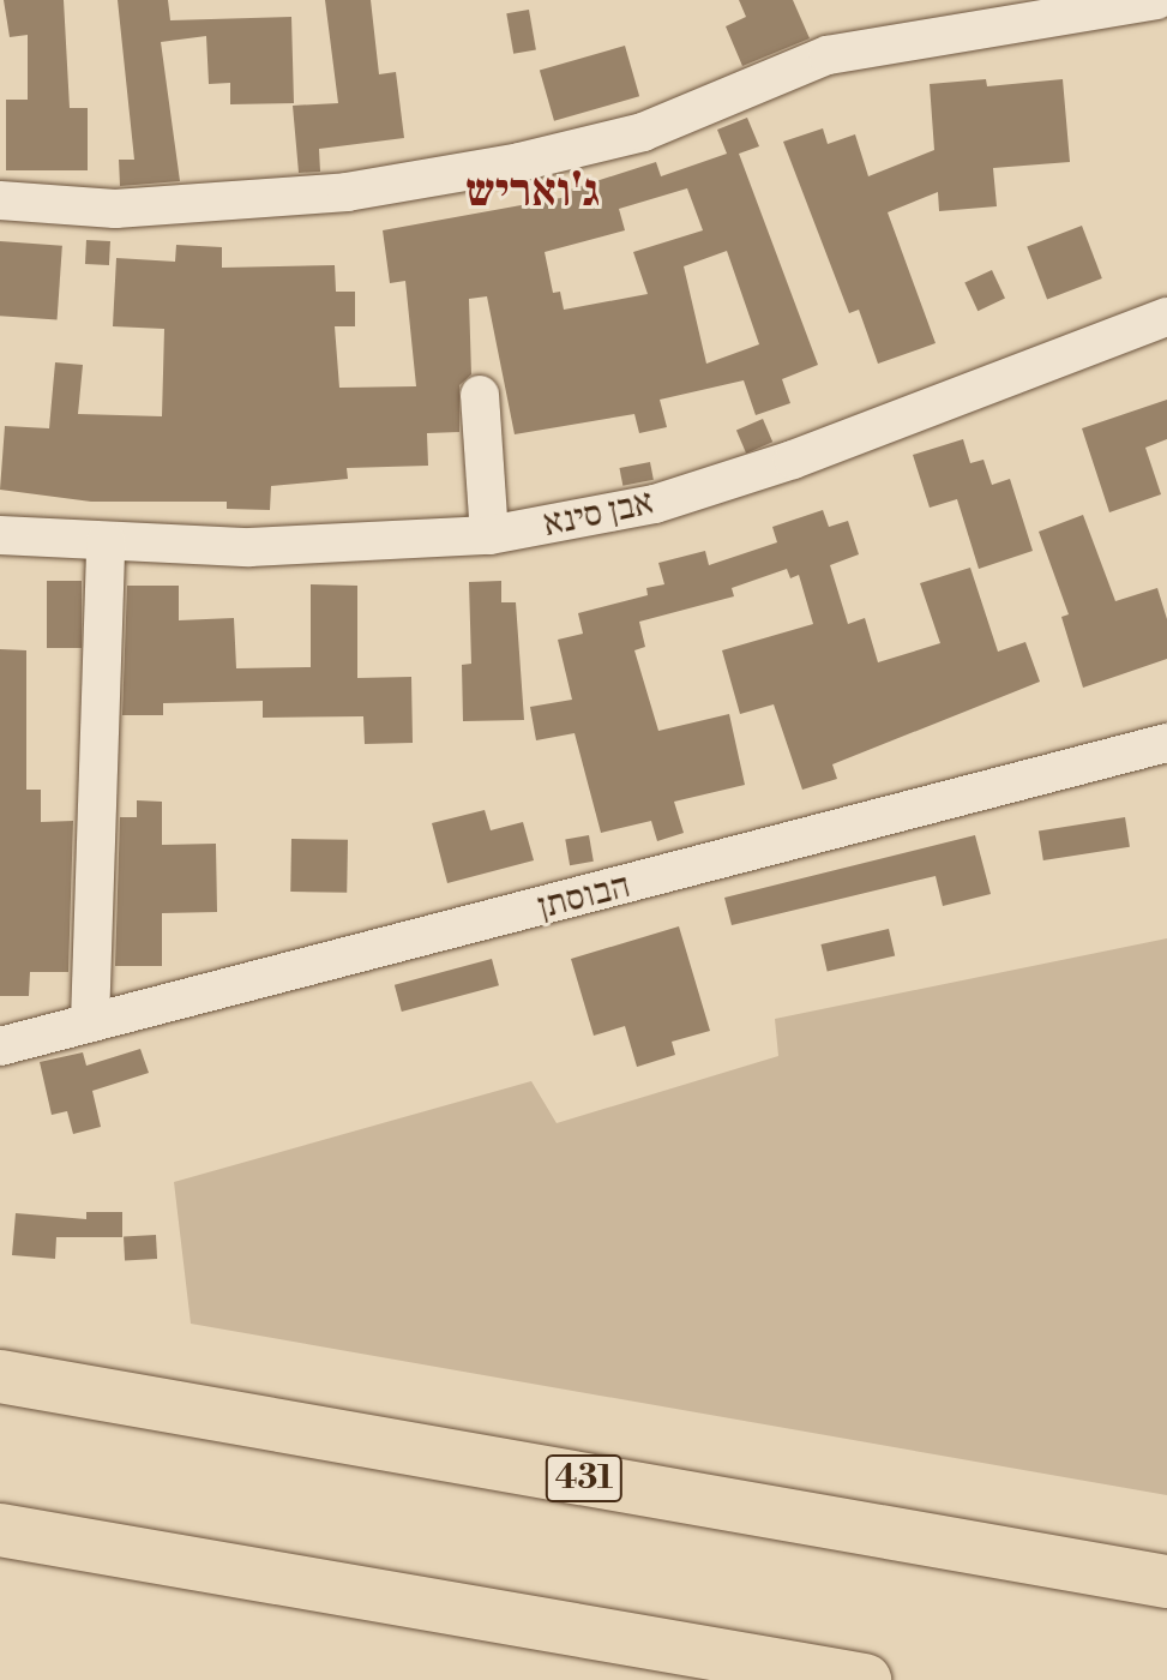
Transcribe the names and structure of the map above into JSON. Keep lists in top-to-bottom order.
{
  "streets": {
    "highway": ["431"],
    "street": ["אבן סינא", "הבוסתן"]
  },
  "districts": ["ג'ואריש"]
}
